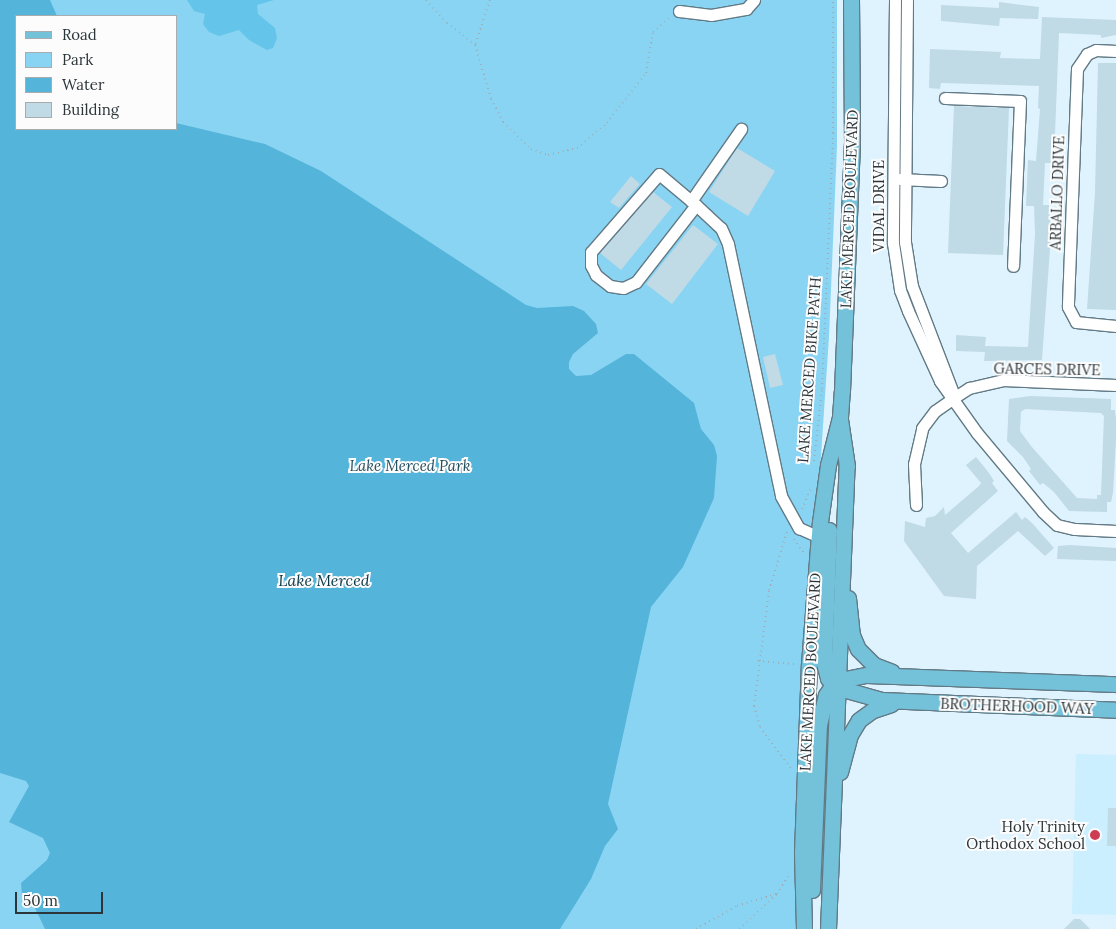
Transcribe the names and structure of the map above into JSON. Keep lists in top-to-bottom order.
{
  "streets": {
    "main road": ["LAKE MERCED BOULEVARD", "BROTHERHOOD WAY"],
    "street": ["ARBALLO DRIVE", "VIDAL DRIVE", "GARCES DRIVE"],
    "path": ["LAKE MERCED BIKE PATH"]
  },
  "crossings": [
    ["VIDAL DRIVE", "GARCES DRIVE"]
  ],
  "water": ["Lake Merced"],
  "parks": ["Lake Merced Park"],
  "places": ["Holy Trinity Orthodox School"],
  "legend": [
    "Road",
    "Park",
    "Water",
    "Building"
  ],
  "scale_bar": "50 m"
}
